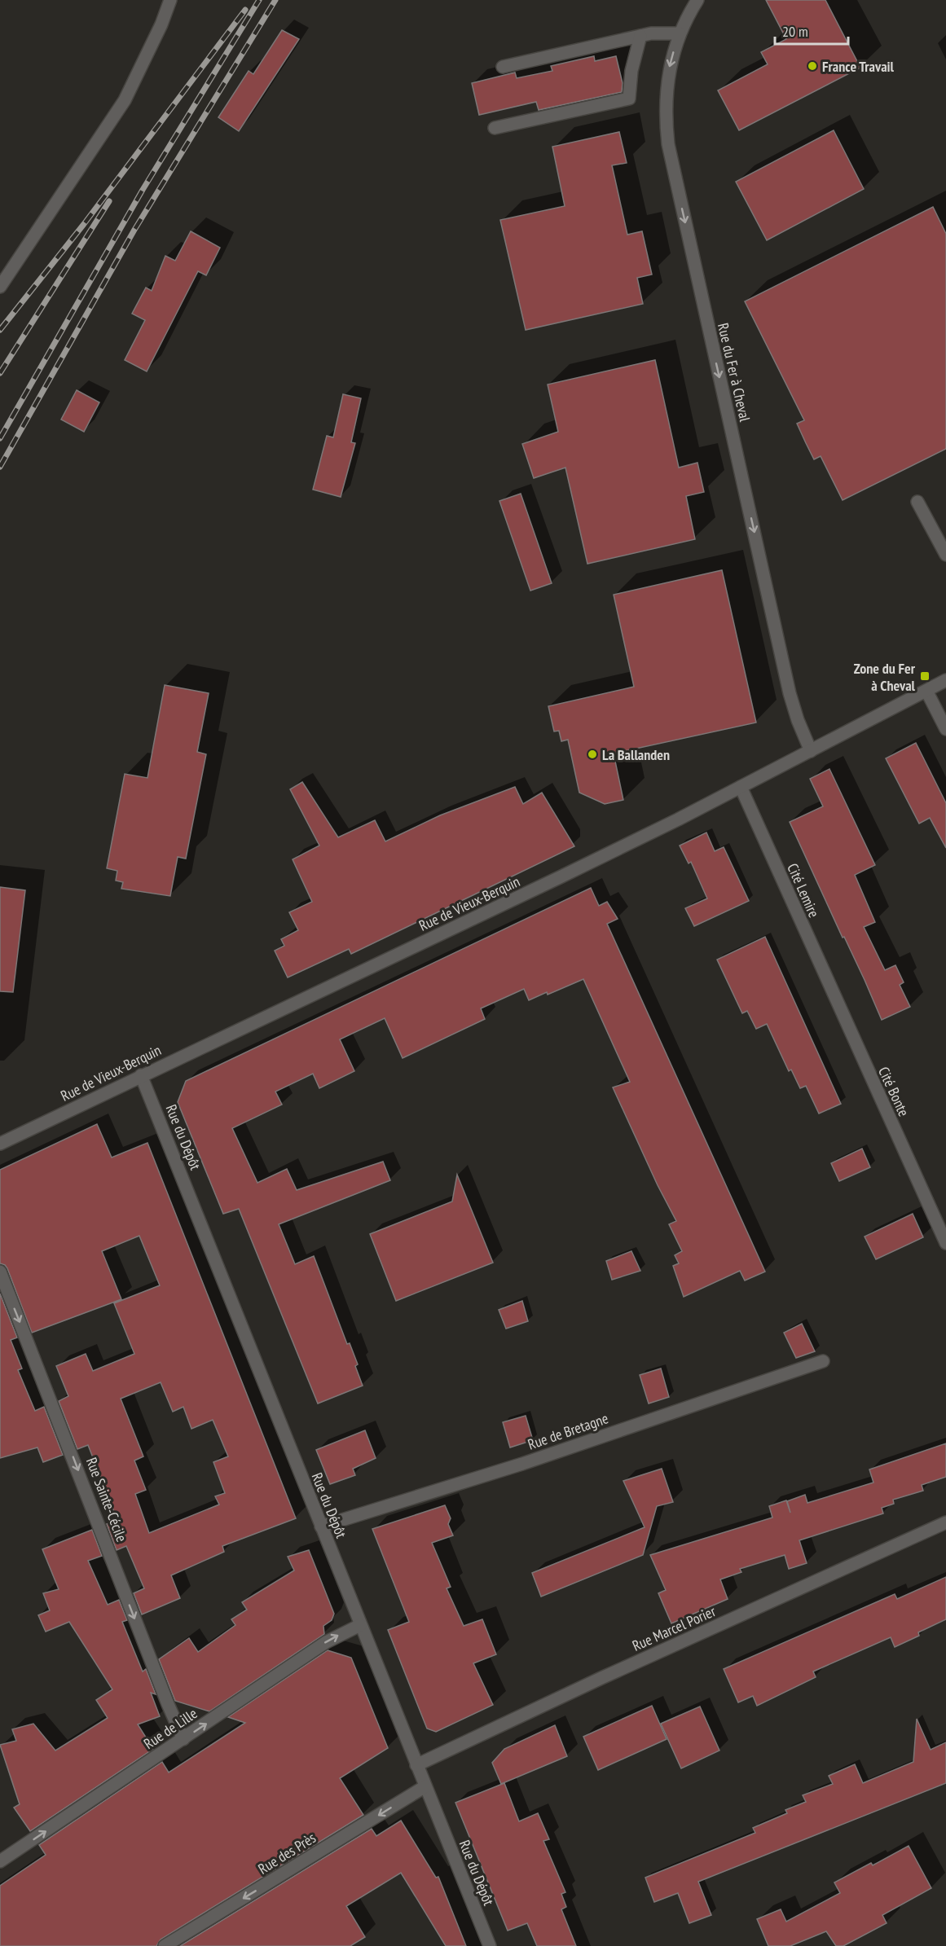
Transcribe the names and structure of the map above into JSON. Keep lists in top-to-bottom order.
{
  "streets": {
    "street": [
      "Rue du Fer à Cheval",
      "Cité Lemire",
      "Rue de Vieux-Berquin",
      "Cité Bonte",
      "Rue du Dépôt",
      "Rue de Bretagne",
      "Rue Sainte-Cécile",
      "Rue Marcel Porier",
      "Rue de Lille",
      "Rue des Près"
    ]
  },
  "crossings": [
    ["Rue du Fer à Cheval", "Rue de Vieux-Berquin"],
    ["Cité Lemire", "Rue de Vieux-Berquin"],
    ["Cité Lemire", "Cité Bonte"],
    ["Rue de Vieux-Berquin", "Rue du Dépôt"],
    ["Rue du Dépôt", "Rue de Bretagne"],
    ["Rue du Dépôt", "Rue Marcel Porier"],
    ["Rue du Dépôt", "Rue de Lille"],
    ["Rue du Dépôt", "Rue des Près"],
    ["Rue Sainte-Cécile", "Rue de Lille"]
  ],
  "one_way": [
    "Rue du Fer à Cheval",
    "Rue Sainte-Cécile",
    "Rue de Lille",
    "Rue des Près"
  ],
  "places": {
    "other": ["France Travail", "La Ballanden"],
    "transit": ["Zone du Fer à Cheval"]
  },
  "scale_bar": "20 m"
}
